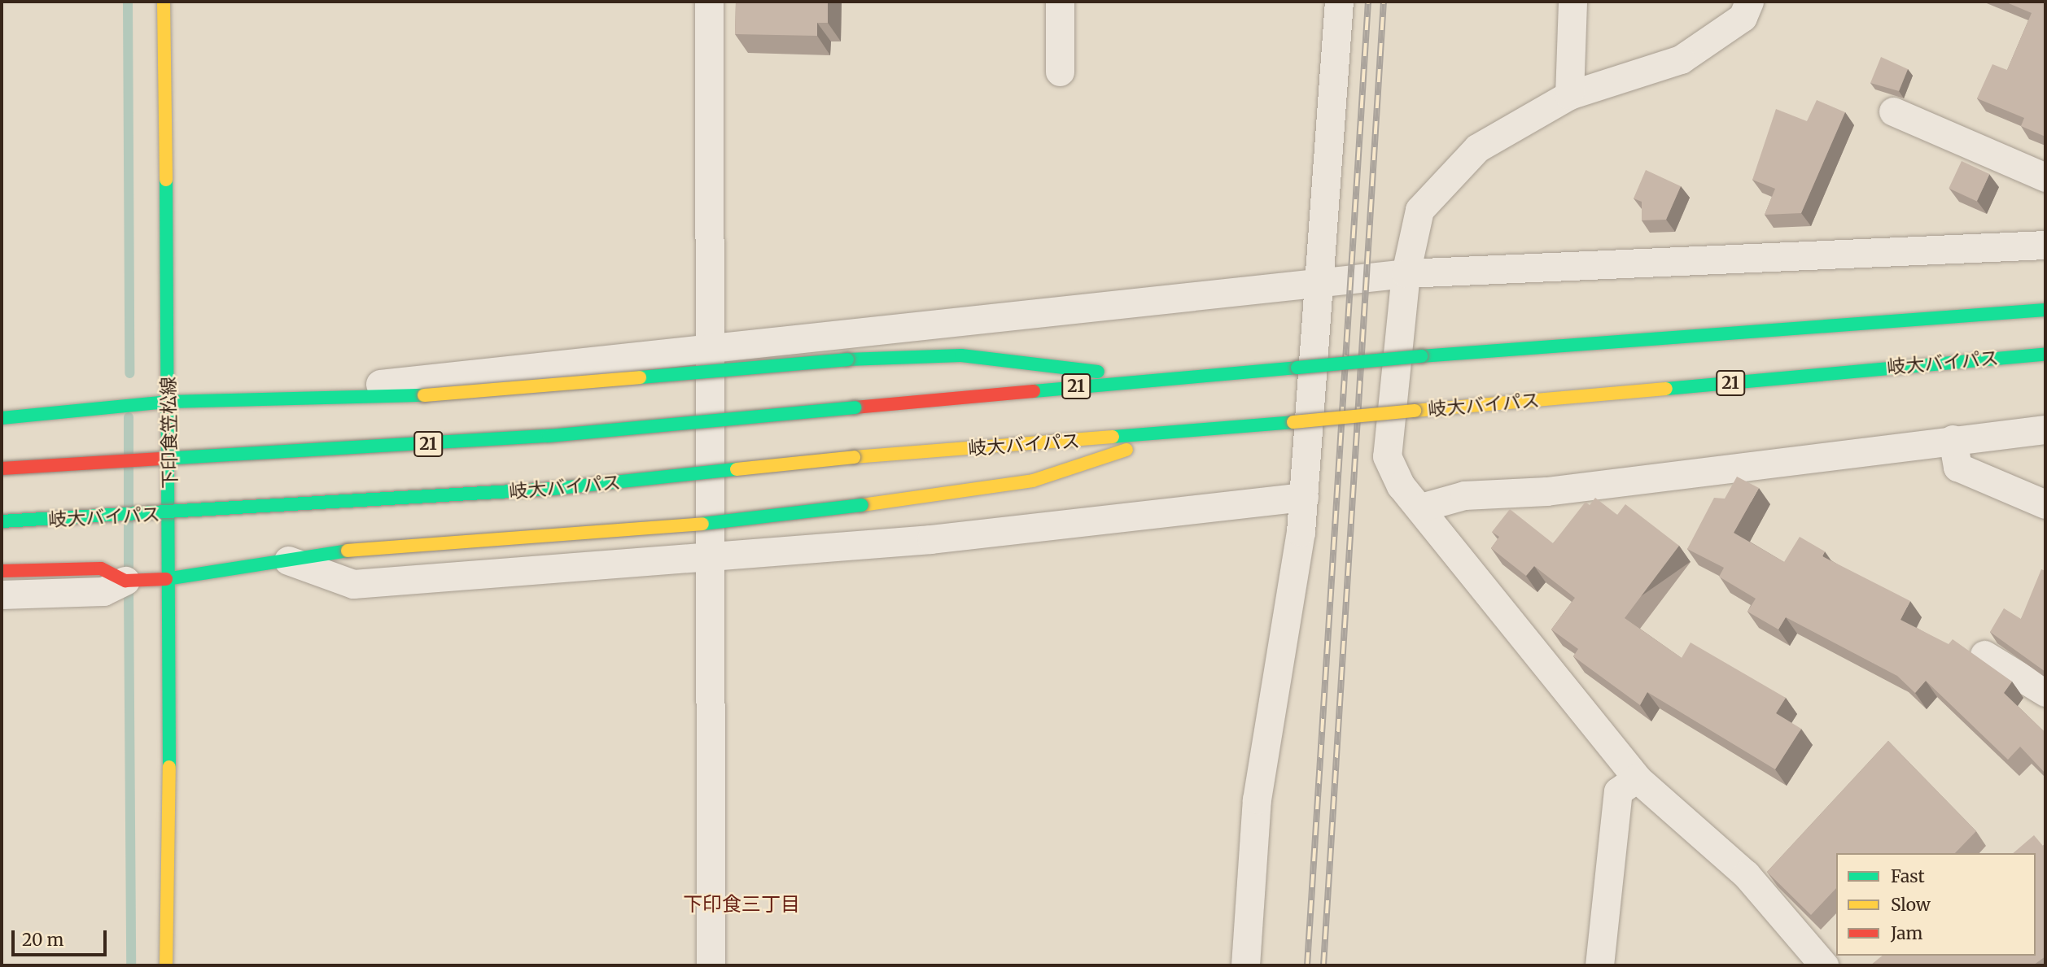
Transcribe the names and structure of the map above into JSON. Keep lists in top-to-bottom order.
{
  "streets": {
    "main road": ["岐大バイパス", "21", "下印食笠松線"]
  },
  "crossings": [
    ["岐大バイパス", "21"],
    ["21", "下印食笠松線"]
  ],
  "districts": ["下印食三丁目"],
  "legend": ["Fast", "Slow", "Jam"],
  "scale_bar": "20 m"
}
